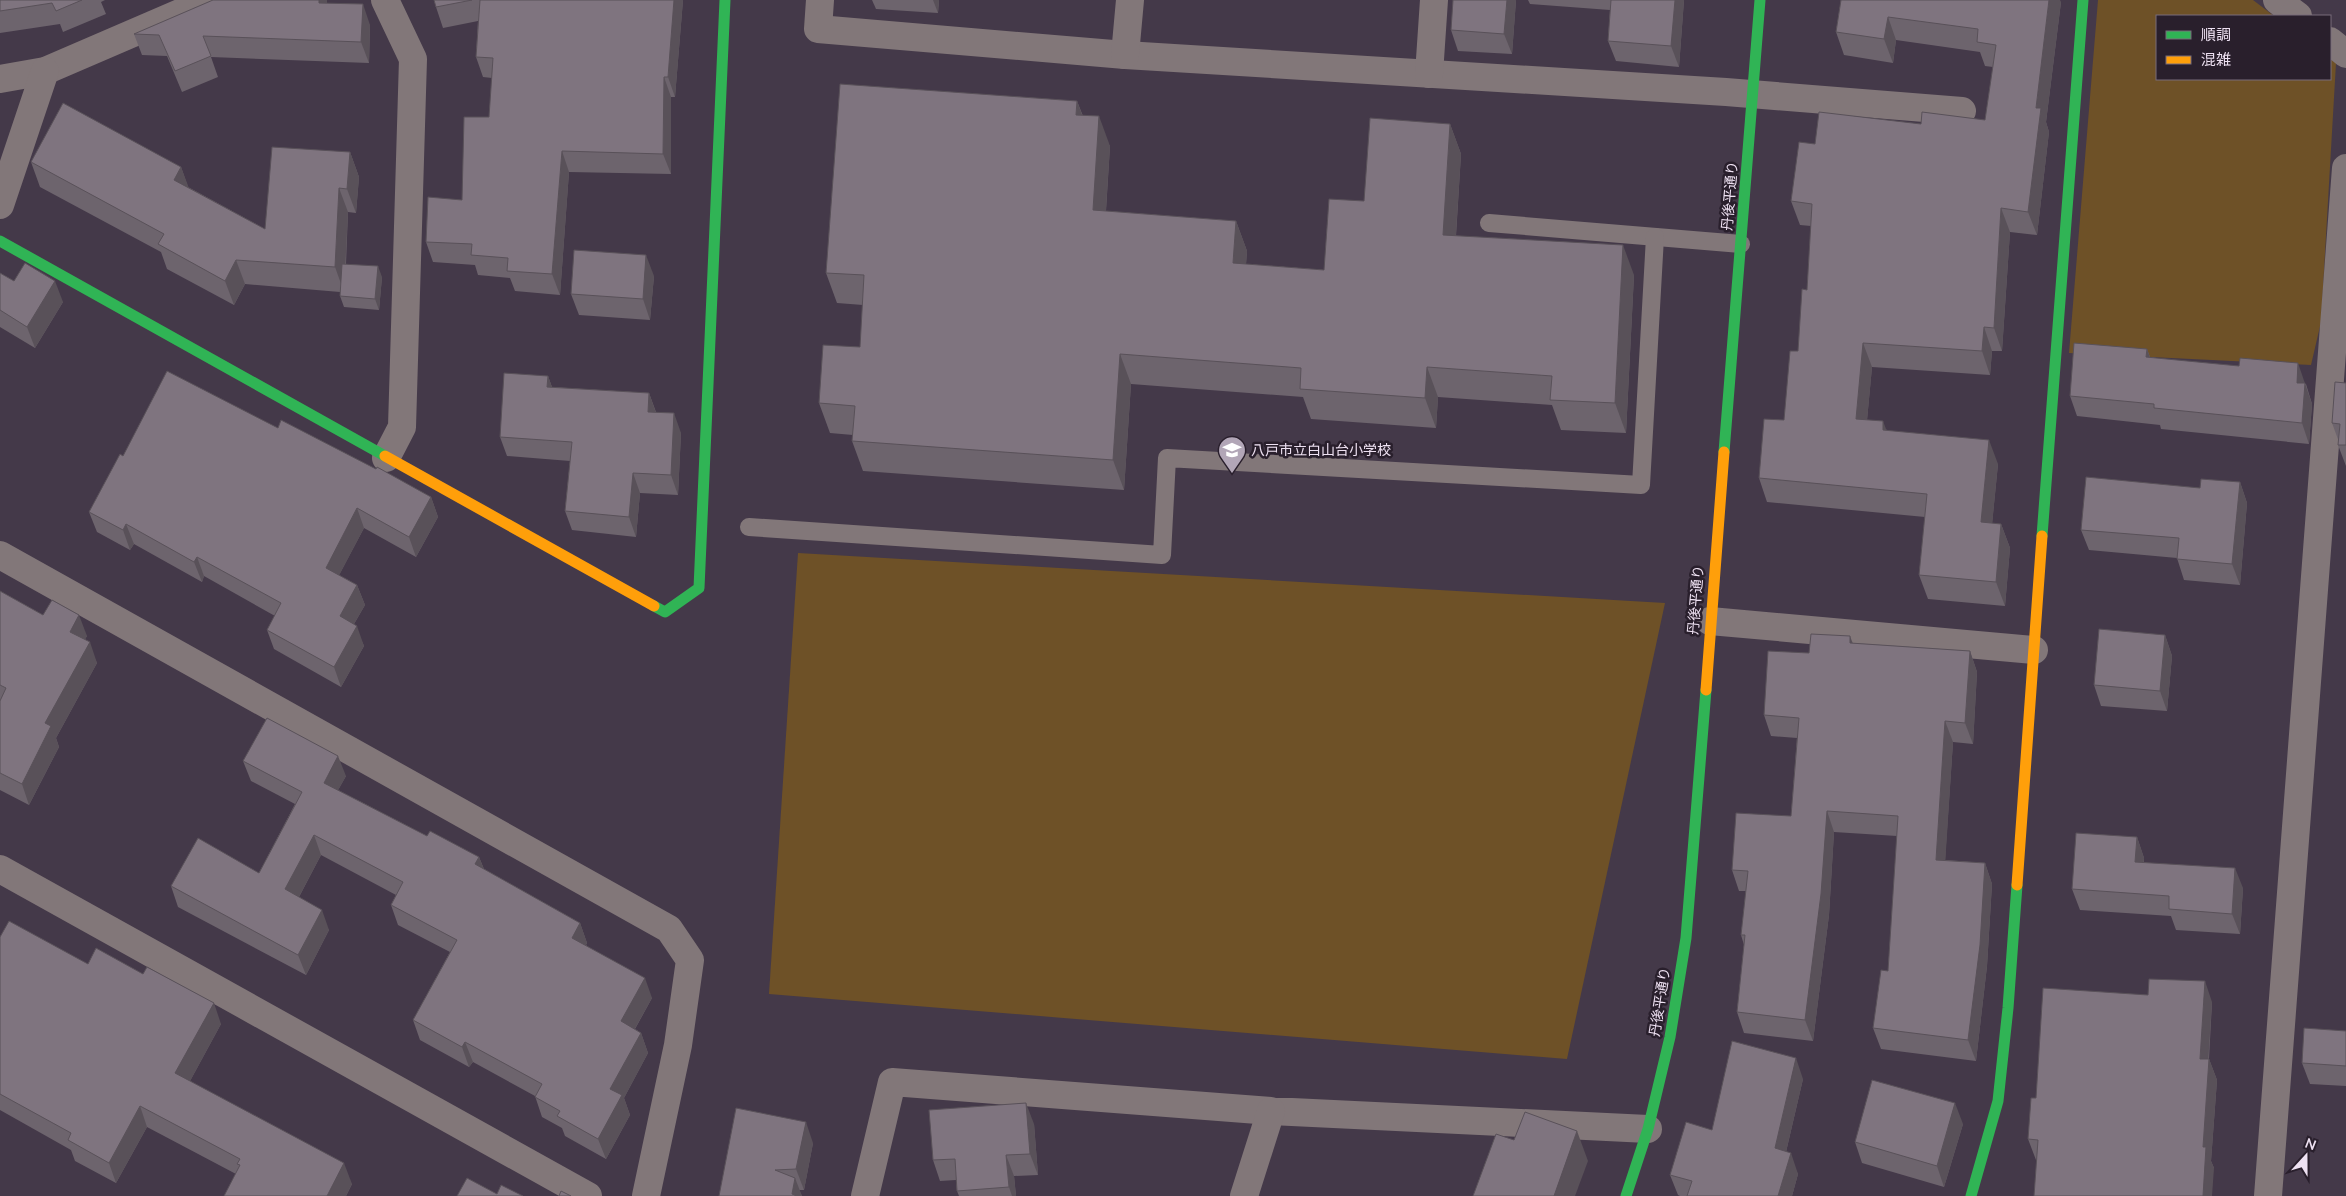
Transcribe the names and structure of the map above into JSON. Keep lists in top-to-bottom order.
{
  "streets": {
    "street": ["丹後平通り"]
  },
  "places": {
    "school or university": ["八戸市立白山台小学校"]
  },
  "legend": ["順調", "混雑"],
  "north": "top"
}
